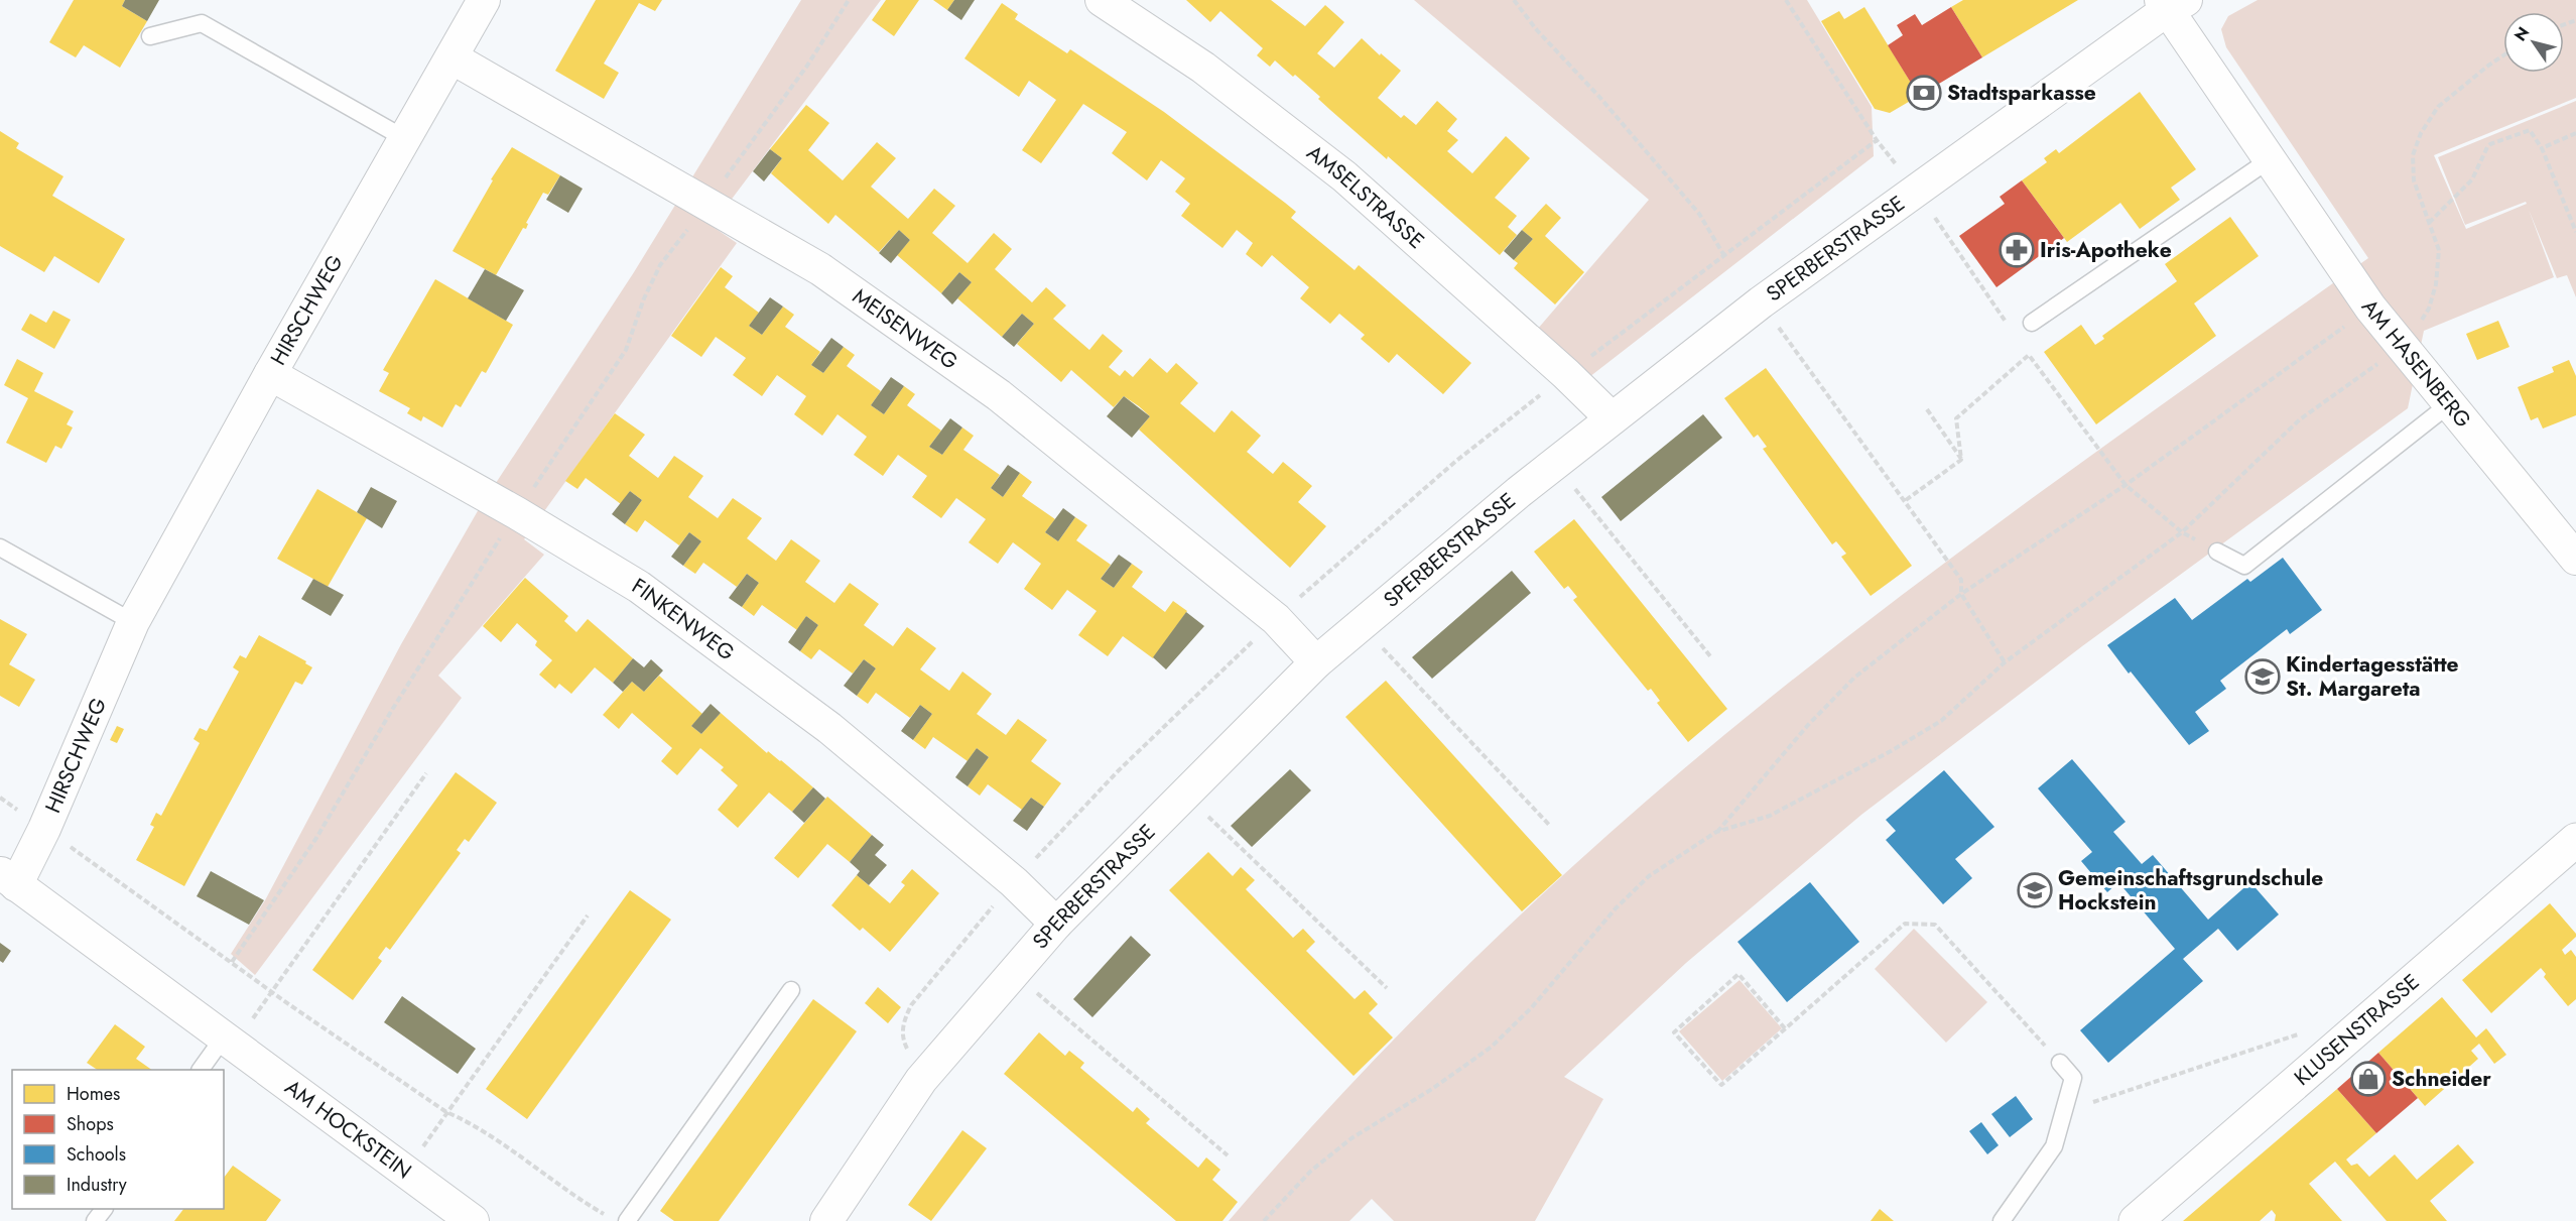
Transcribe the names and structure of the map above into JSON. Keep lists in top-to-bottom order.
{
  "streets": {
    "street": [
      "AMSELSTRASSE",
      "SPERBERSTRASSE",
      "HIRSCHWEG",
      "MEISENWEG",
      "AM HASENBERG",
      "FINKENWEG",
      "KLUSENSTRASSE",
      "AM HOCKSTEIN"
    ]
  },
  "crossings": [
    ["AMSELSTRASSE", "SPERBERSTRASSE"],
    ["SPERBERSTRASSE", "MEISENWEG"],
    ["SPERBERSTRASSE", "AM HASENBERG"],
    ["SPERBERSTRASSE", "FINKENWEG"],
    ["HIRSCHWEG", "MEISENWEG"],
    ["HIRSCHWEG", "FINKENWEG"],
    ["HIRSCHWEG", "AM HOCKSTEIN"]
  ],
  "places": {
    "bank": ["Stadtsparkasse"],
    "pharmacy": ["Iris-Apotheke"],
    "school or university": ["Kindertagesstätte St. Margareta", "Gemeinschaftsgrundschule Hockstein"],
    "shop": ["Schneider"]
  },
  "legend": [
    "Homes",
    "Shops",
    "Schools",
    "Industry"
  ],
  "north": "top left"
}
